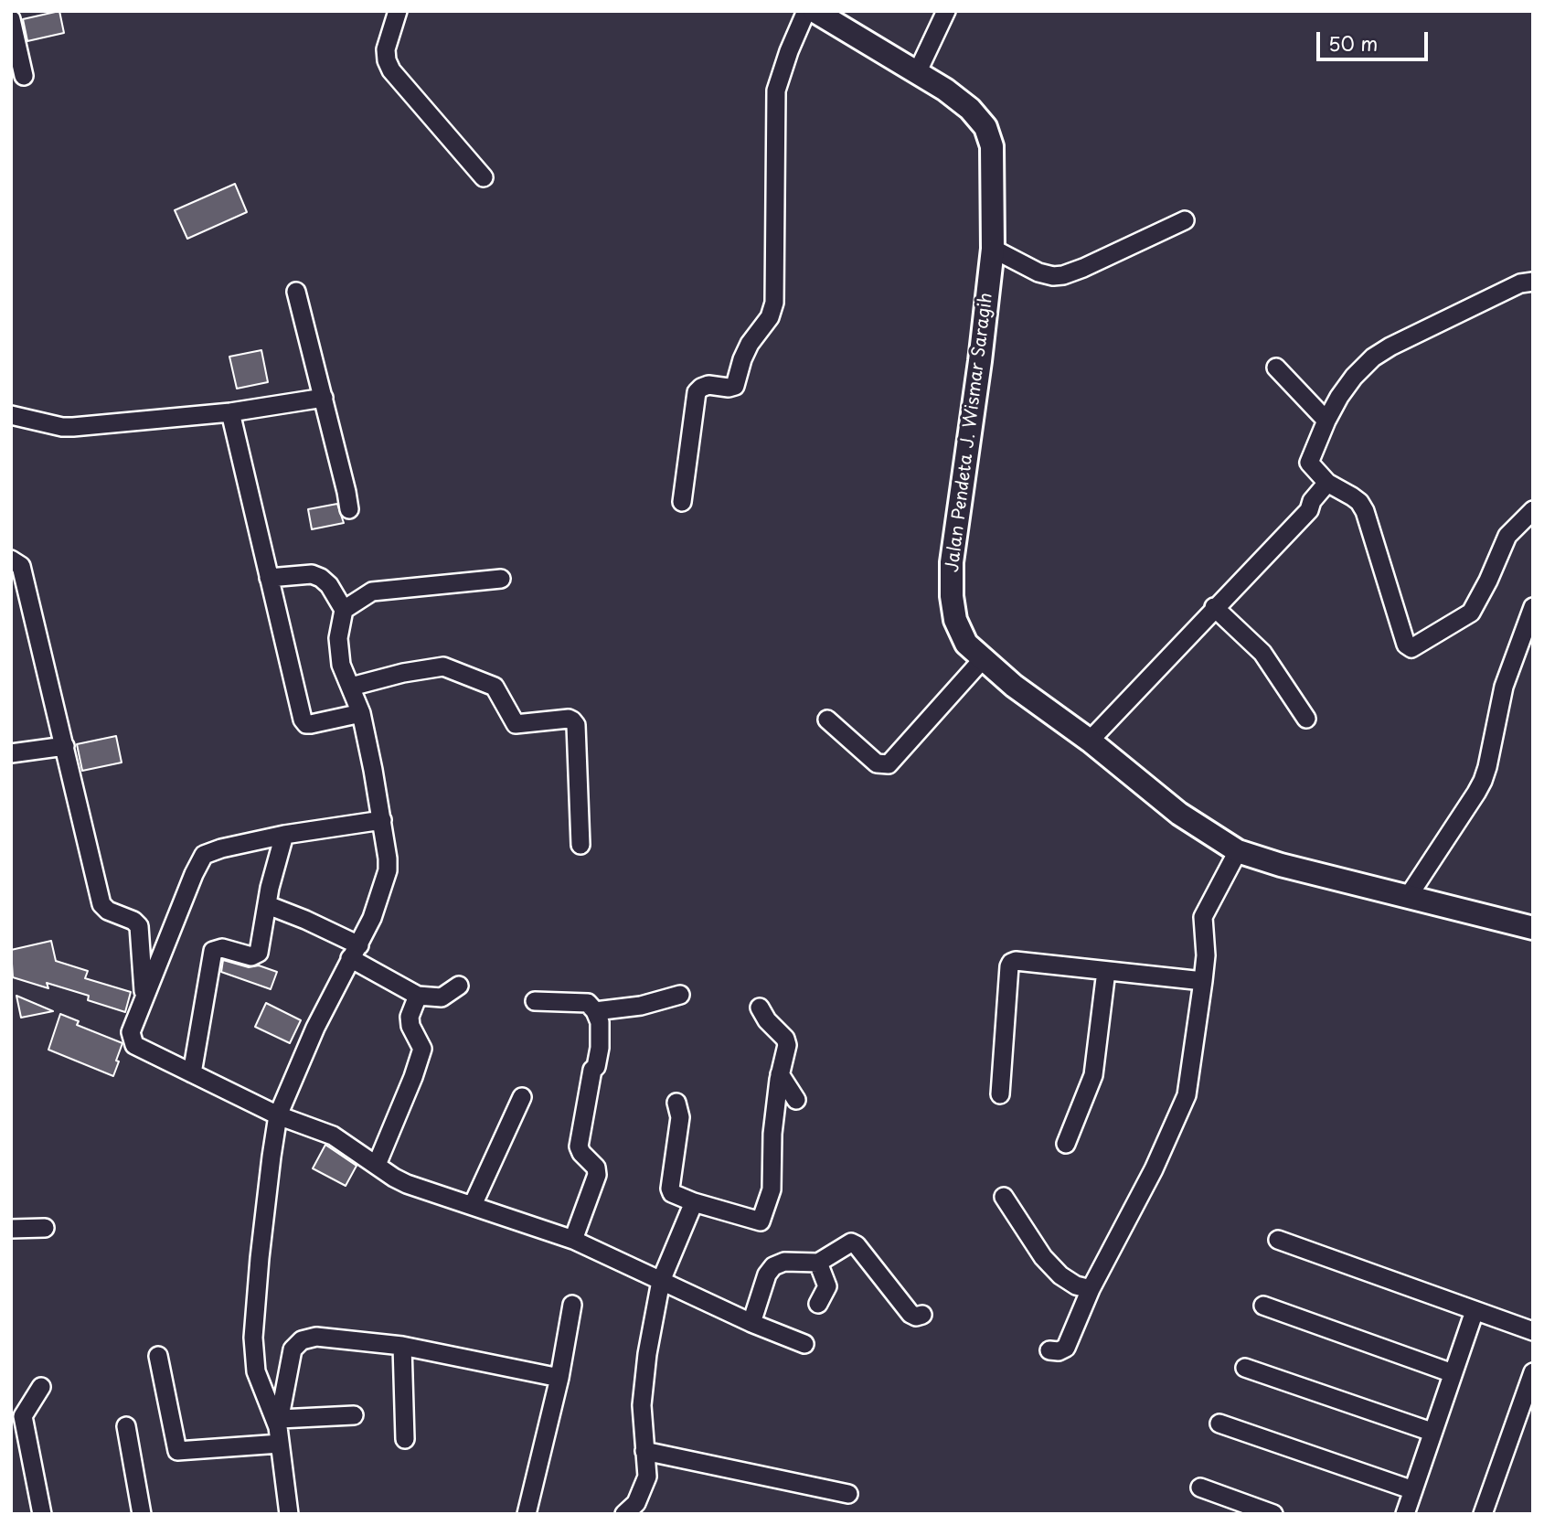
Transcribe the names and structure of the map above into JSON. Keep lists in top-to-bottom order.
{
  "streets": {
    "street": ["Jalan Pendeta J. Wismar Saragih"]
  },
  "scale_bar": "50 m"
}
